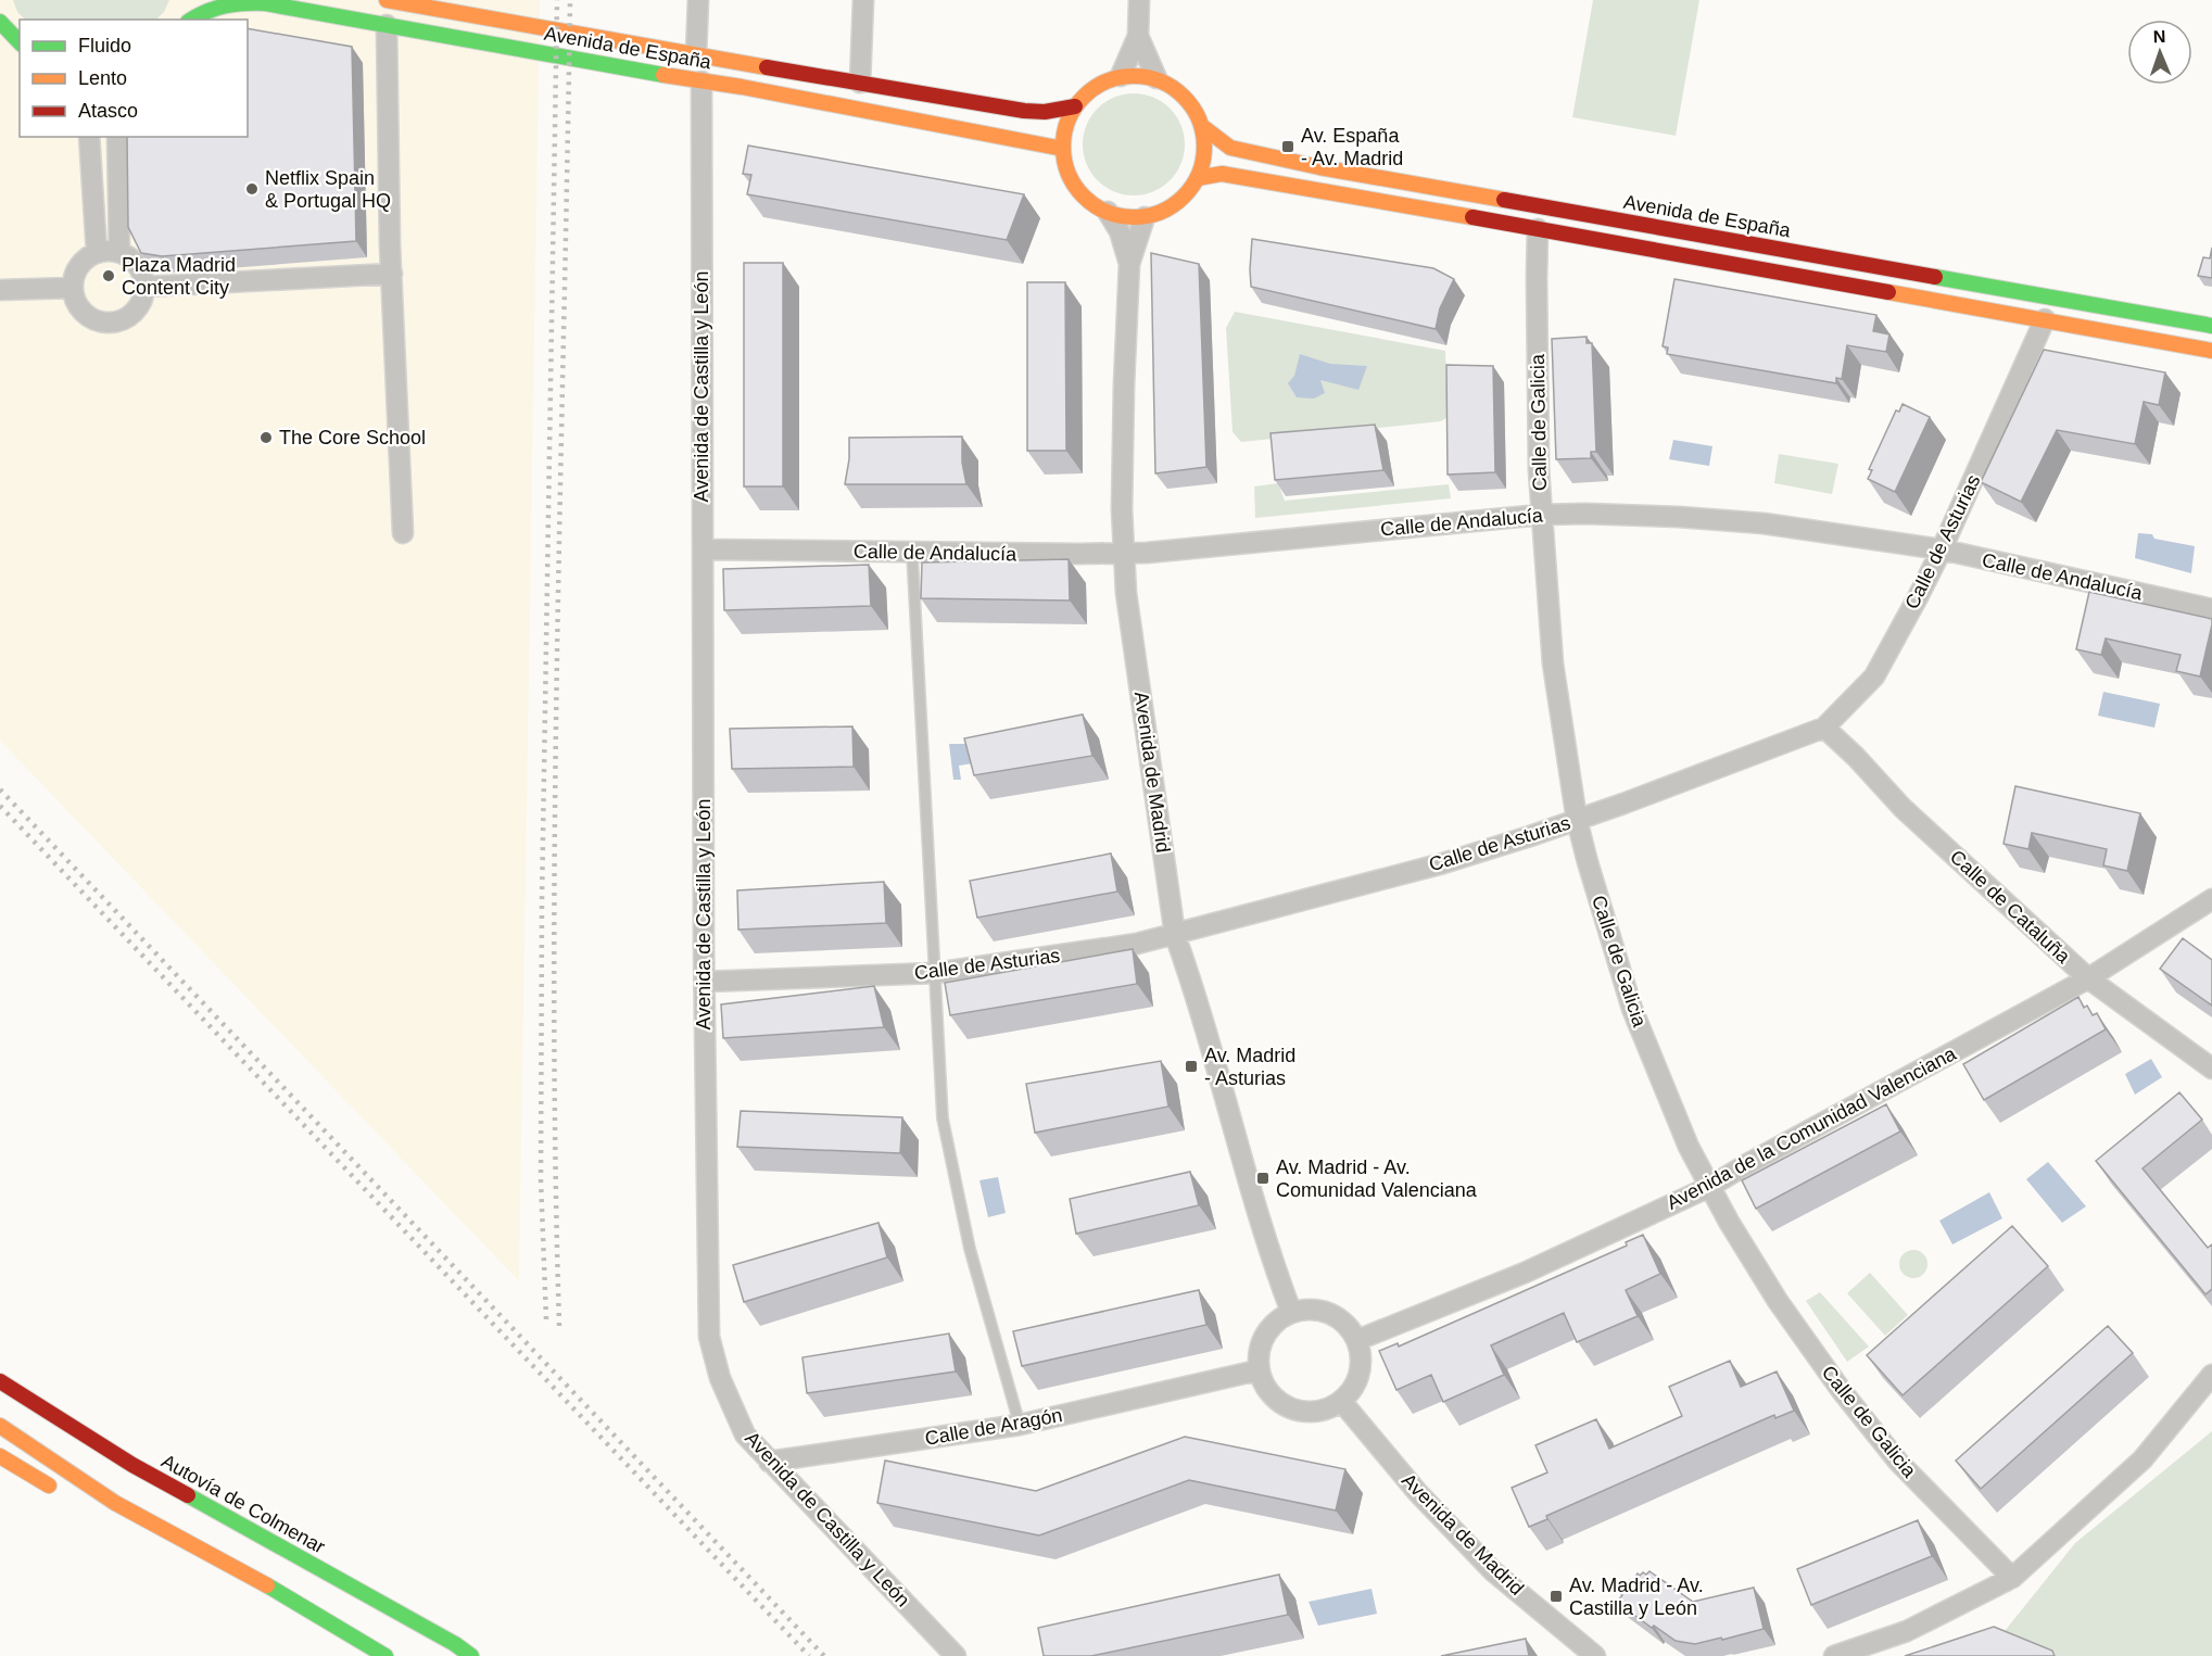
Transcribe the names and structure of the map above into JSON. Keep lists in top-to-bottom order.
{
  "streets": {
    "main road": ["Avenida de España", "Autovía de Colmenar"],
    "street": [
      "Avenida de Castilla y León",
      "Calle de Galicia",
      "Calle de Andalucía",
      "Calle de Asturias",
      "Avenida de Madrid",
      "Calle de Cataluña",
      "Avenida de la Comunidad Valenciana",
      "Calle de Aragón"
    ]
  },
  "crossings": [
    ["Avenida de España", "Avenida de Castilla y León"],
    ["Avenida de España", "Avenida de Madrid"],
    ["Avenida de Castilla y León", "Calle de Andalucía"],
    ["Avenida de Castilla y León", "Calle de Asturias"],
    ["Avenida de Castilla y León", "Calle de Aragón"],
    ["Calle de Galicia", "Calle de Andalucía"],
    ["Calle de Galicia", "Calle de Asturias"],
    ["Calle de Galicia", "Avenida de la Comunidad Valenciana"],
    ["Calle de Andalucía", "Calle de Asturias"],
    ["Calle de Andalucía", "Avenida de Madrid"],
    ["Calle de Asturias", "Avenida de Madrid"],
    ["Calle de Asturias", "Calle de Cataluña"],
    ["Avenida de Madrid", "Avenida de la Comunidad Valenciana"],
    ["Avenida de Madrid", "Calle de Aragón"],
    ["Calle de Cataluña", "Avenida de la Comunidad Valenciana"],
    ["Avenida de la Comunidad Valenciana", "Calle de Aragón"]
  ],
  "places": {
    "transit": [
      "Av. España - Av. Madrid",
      "Av. Madrid - Asturias",
      "Av. Madrid - Av. Comunidad Valenciana",
      "Av. Madrid - Av. Castilla y León"
    ],
    "other": ["Netflix Spain & Portugal HQ", "Plaza Madrid Content City", "The Core School"]
  },
  "legend": ["Fluido", "Lento", "Atasco"],
  "north": "top"
}
